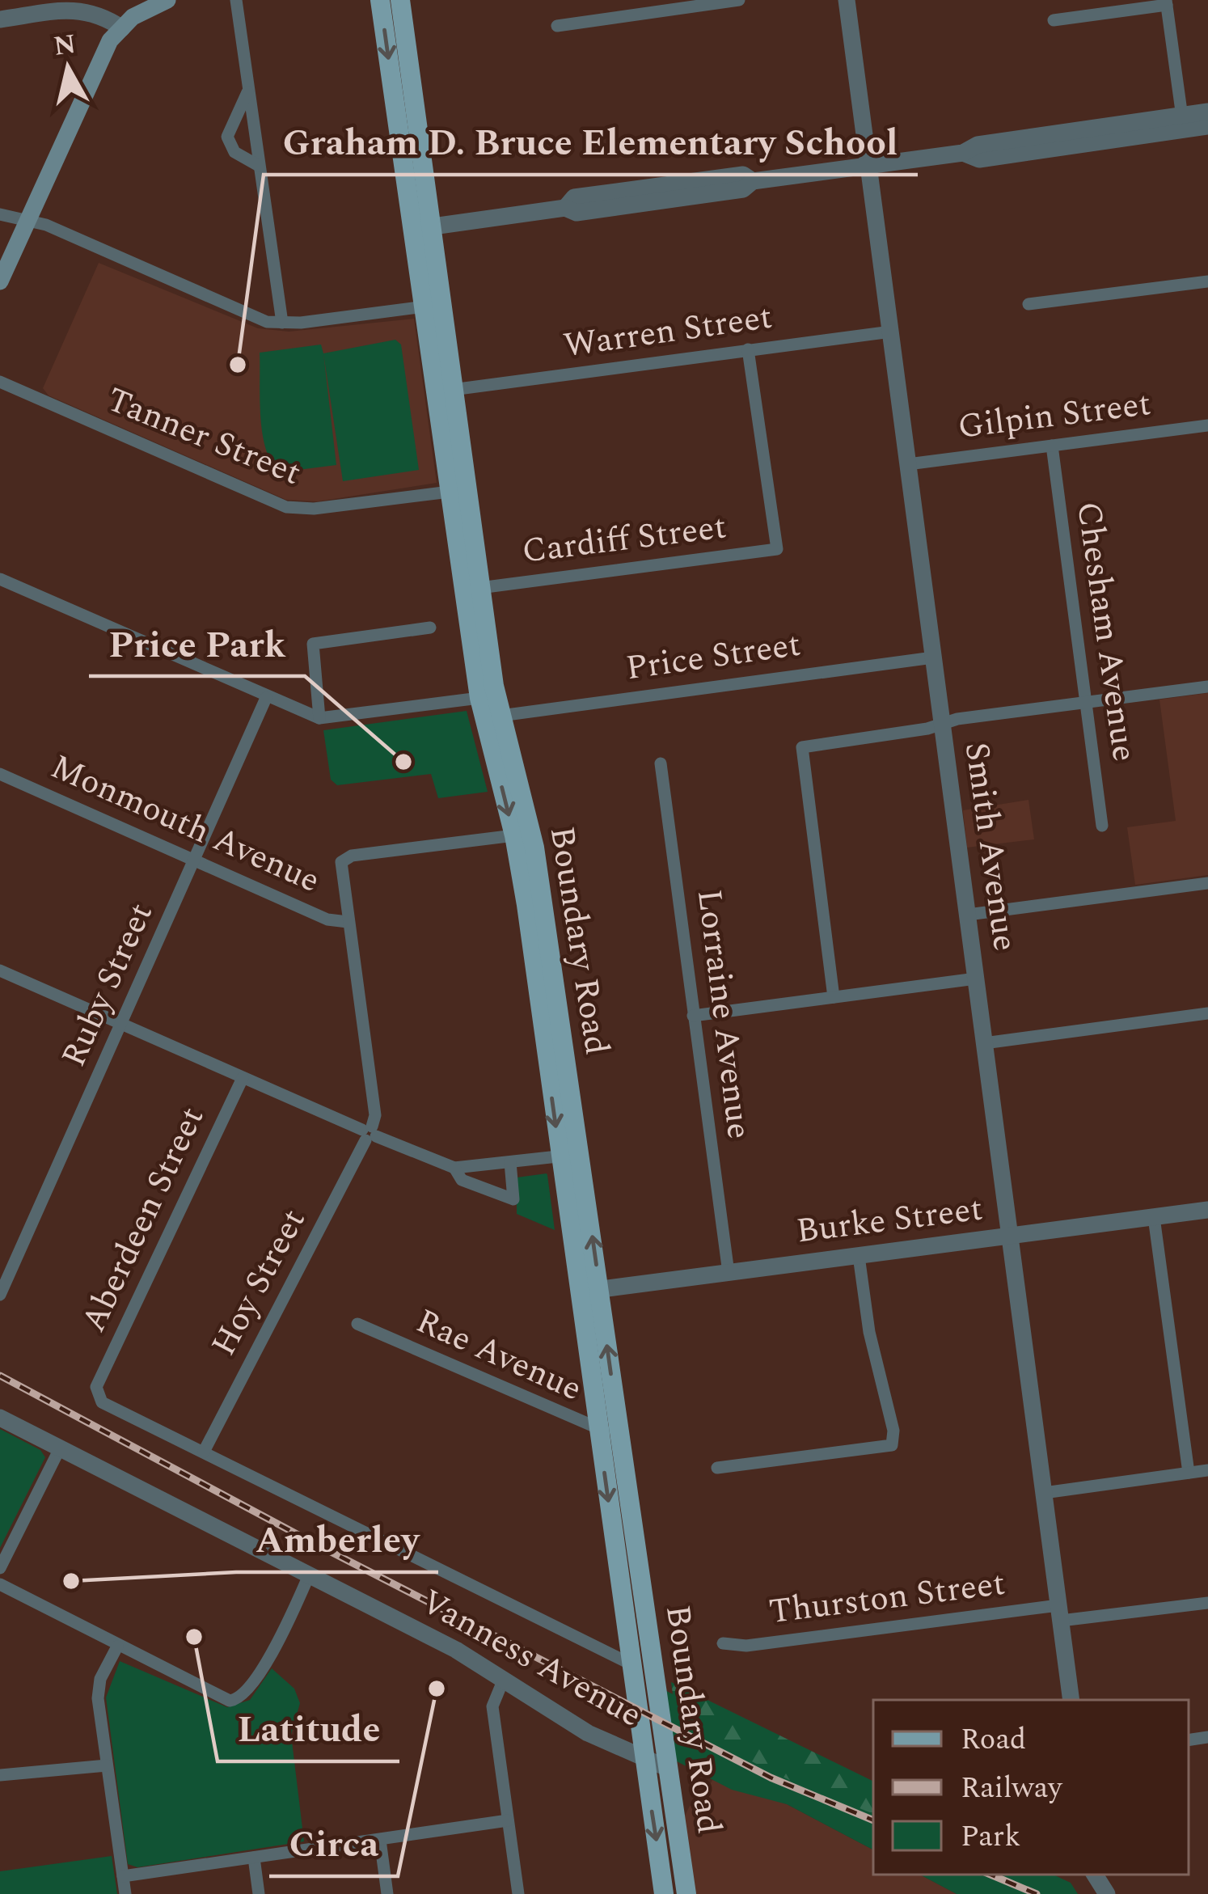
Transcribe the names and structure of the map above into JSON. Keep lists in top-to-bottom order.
{
  "streets": {
    "main road": ["Boundary Road"],
    "street": [
      "Warren Street",
      "Gilpin Street",
      "Tanner Street",
      "Cardiff Street",
      "Chesham Avenue",
      "Price Street",
      "Monmouth Avenue",
      "Smith Avenue",
      "Ruby Street",
      "Lorraine Avenue",
      "Aberdeen Street",
      "Burke Street",
      "Hoy Street",
      "Rae Avenue",
      "Thurston Street",
      "Vanness Avenue"
    ]
  },
  "crossings": [
    ["Warren Street", "Cardiff Street"],
    ["Warren Street", "Smith Avenue"],
    ["Warren Street", "Boundary Road"],
    ["Gilpin Street", "Chesham Avenue"],
    ["Gilpin Street", "Smith Avenue"],
    ["Tanner Street", "Boundary Road"],
    ["Cardiff Street", "Boundary Road"],
    ["Price Street", "Smith Avenue"],
    ["Price Street", "Boundary Road"],
    ["Monmouth Avenue", "Boundary Road"],
    ["Monmouth Avenue", "Ruby Street"],
    ["Monmouth Avenue", "Hoy Street"],
    ["Smith Avenue", "Burke Street"],
    ["Smith Avenue", "Thurston Street"],
    ["Boundary Road", "Burke Street"],
    ["Boundary Road", "Rae Avenue"],
    ["Boundary Road", "Vanness Avenue"],
    ["Lorraine Avenue", "Burke Street"],
    ["Aberdeen Street", "Vanness Avenue"],
    ["Hoy Street", "Vanness Avenue"]
  ],
  "places": [
    "Graham D. Bruce Elementary School",
    "Price Park",
    "Amberley",
    "Latitude",
    "Circa"
  ],
  "legend": ["Road", "Railway", "Park"],
  "north": "top"
}
